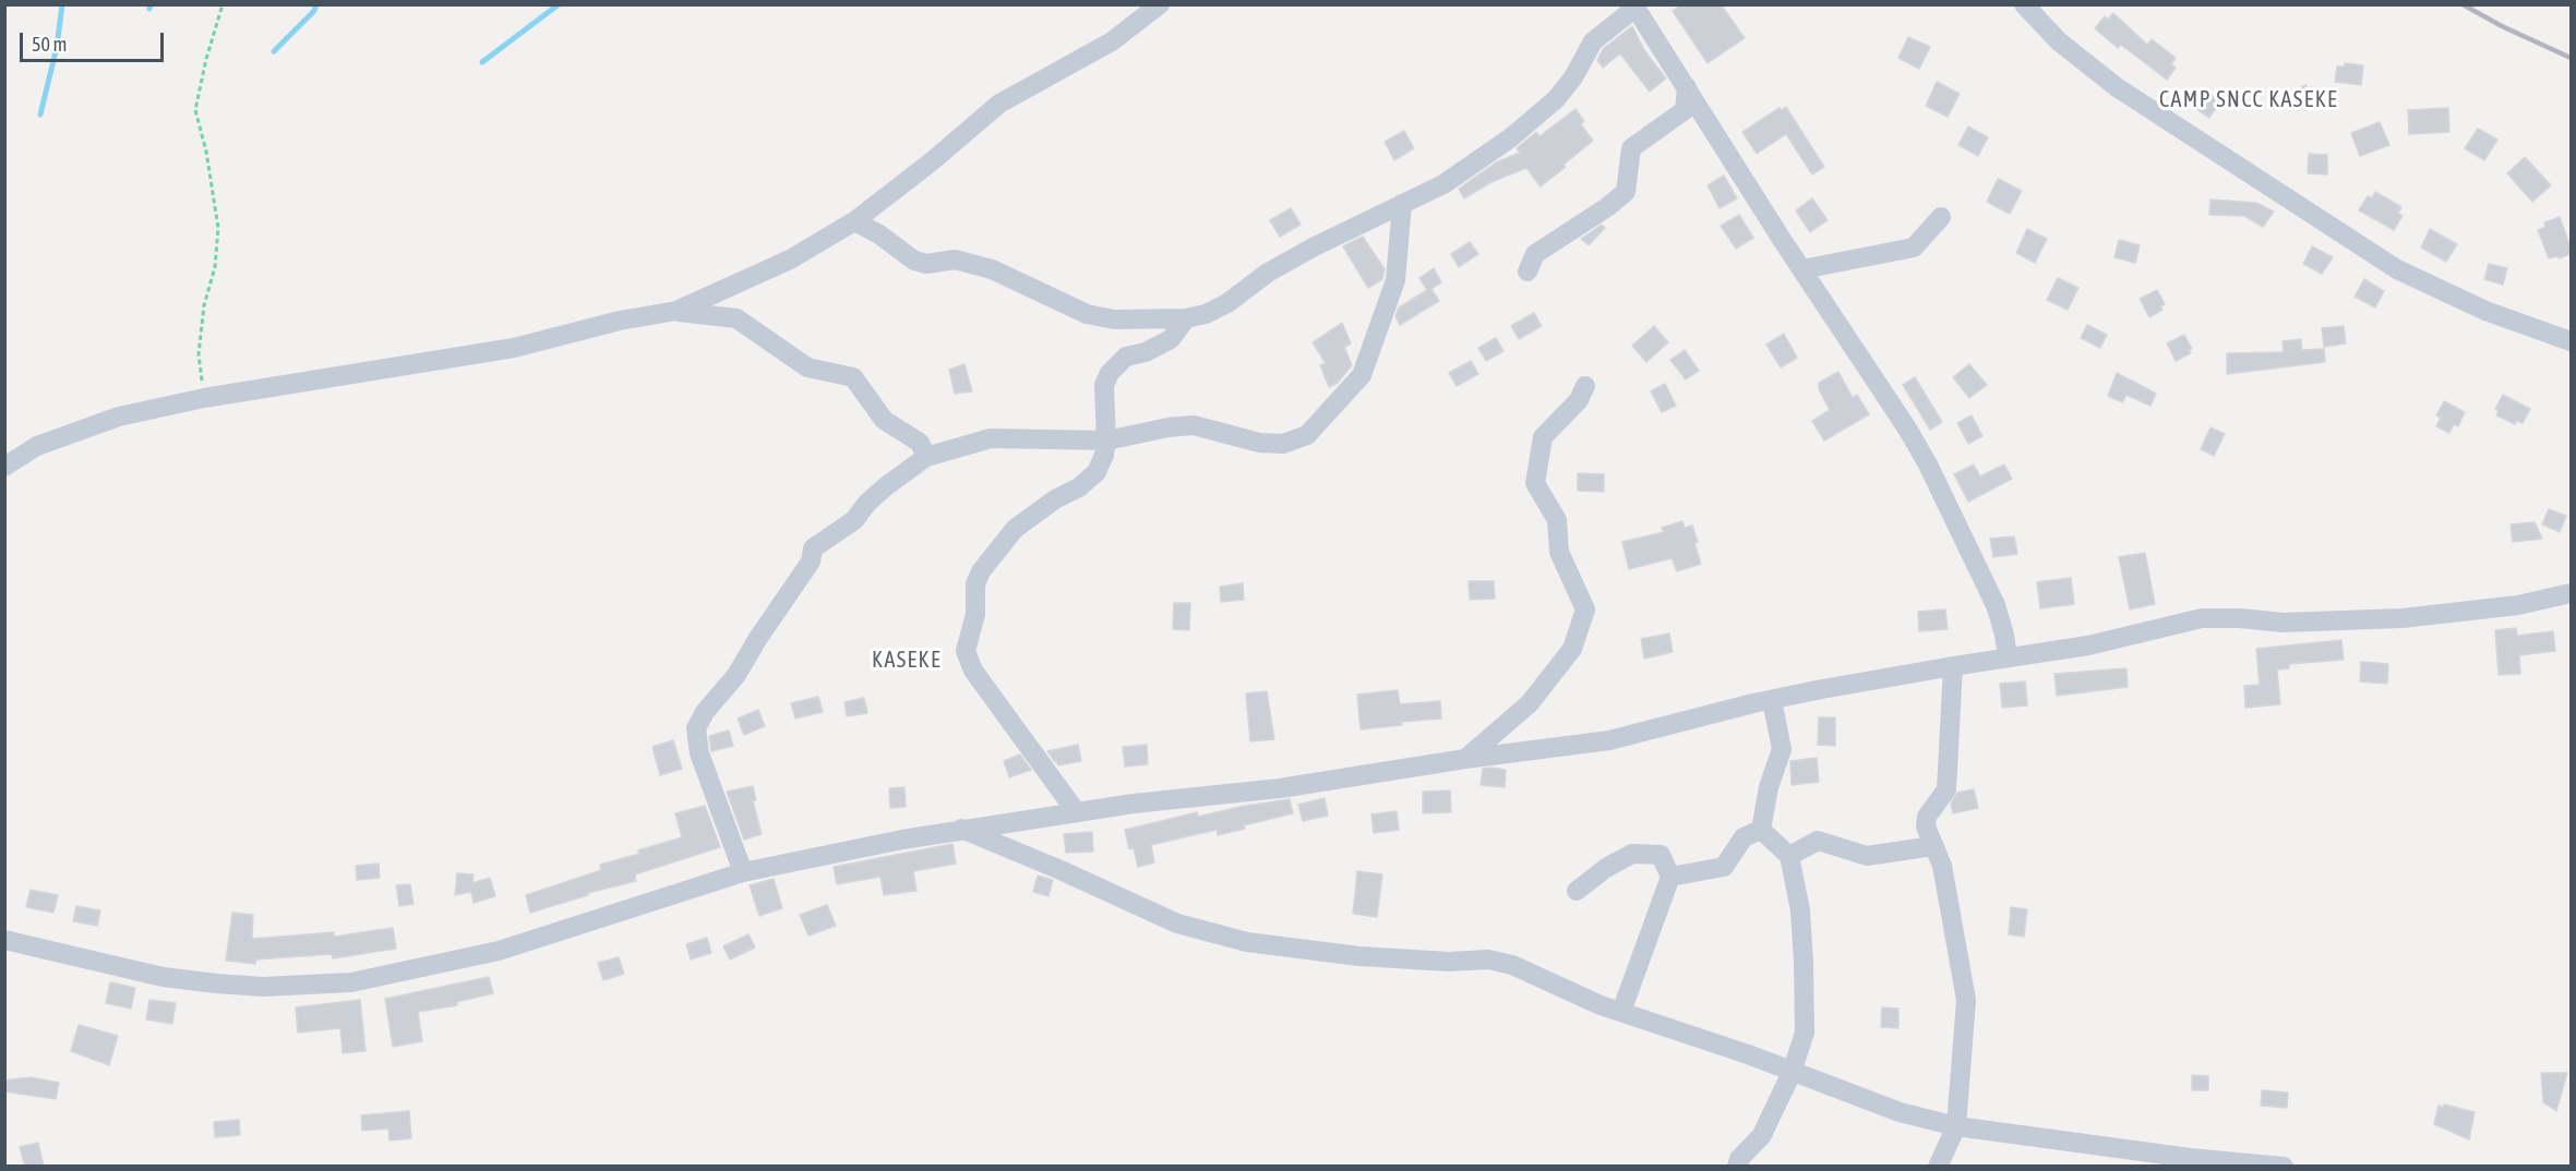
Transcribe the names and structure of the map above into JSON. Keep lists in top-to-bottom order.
{
  "districts": ["CAMP SNCC KASEKE", "KASEKE"],
  "scale_bar": "50 m"
}
